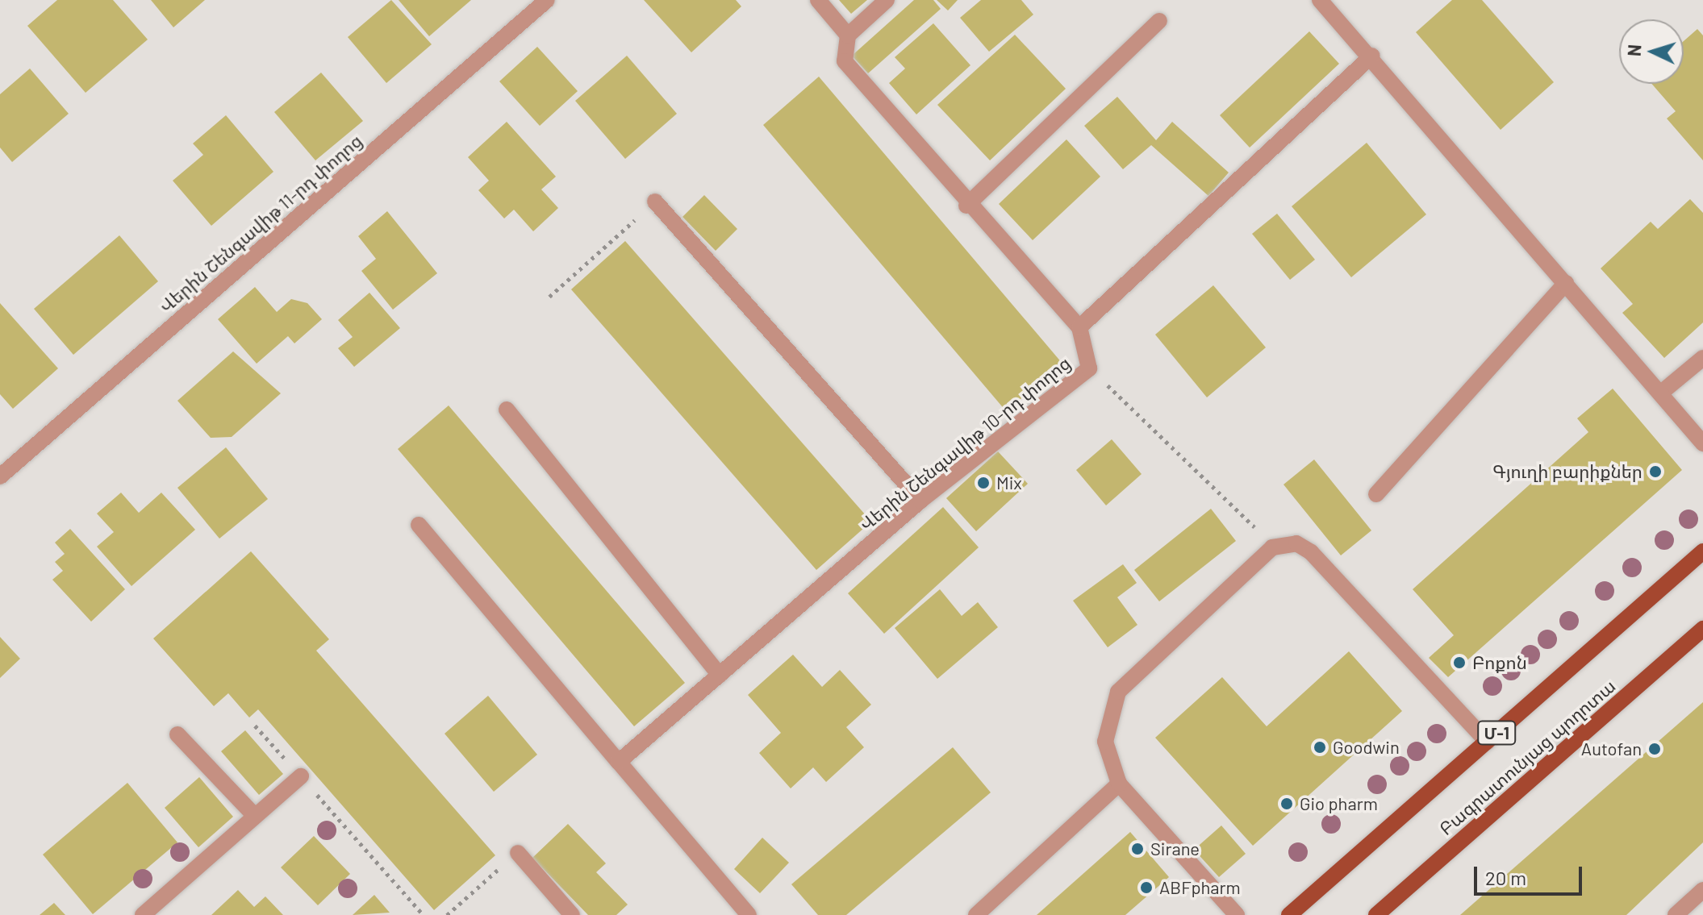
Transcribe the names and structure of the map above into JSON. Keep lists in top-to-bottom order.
{
  "streets": {
    "main road": ["Մ-1", "Բագրատունյաց պողոտա"],
    "street": ["Վերին Շենգավիթ 11-րդ փողոց", "Վերին Շենգավիթ 10-րդ փողոց"]
  },
  "places": [
    "Գյուղի բարիքներ",
    "Mix",
    "Բոքոն",
    "Goodwin",
    "Autofan",
    "Gio pharm",
    "Sirane",
    "ABFpharm"
  ],
  "scale_bar": "20 m",
  "north": "left"
}
